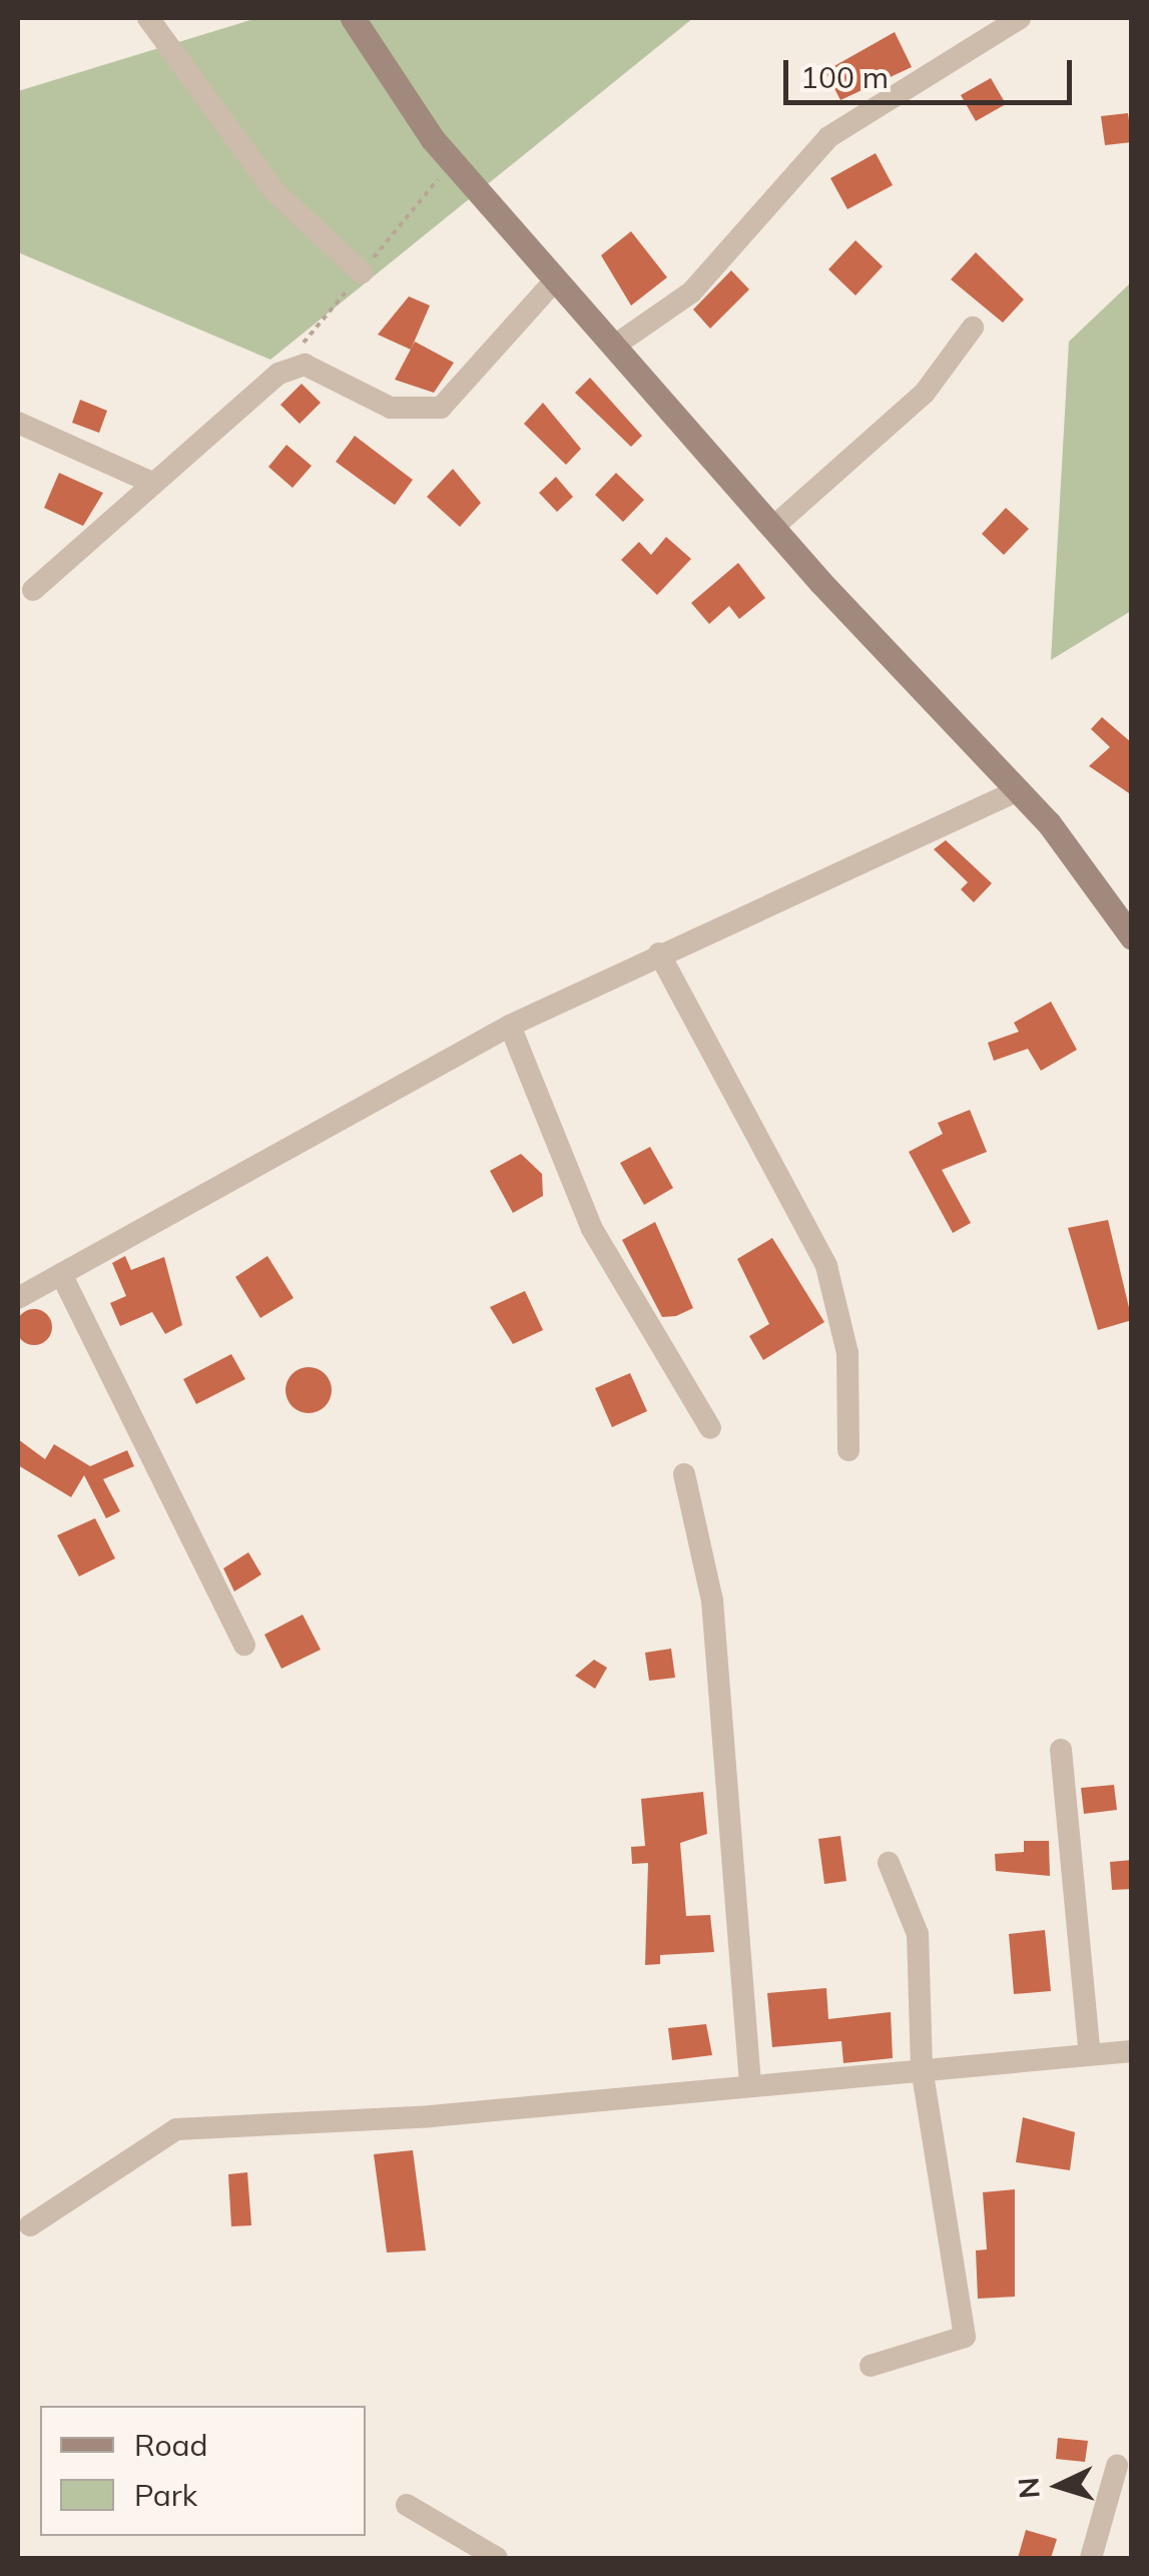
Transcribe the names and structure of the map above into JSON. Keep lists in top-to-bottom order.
{
  "legend": ["Road", "Park"],
  "scale_bar": "100 m",
  "north": "left"
}
